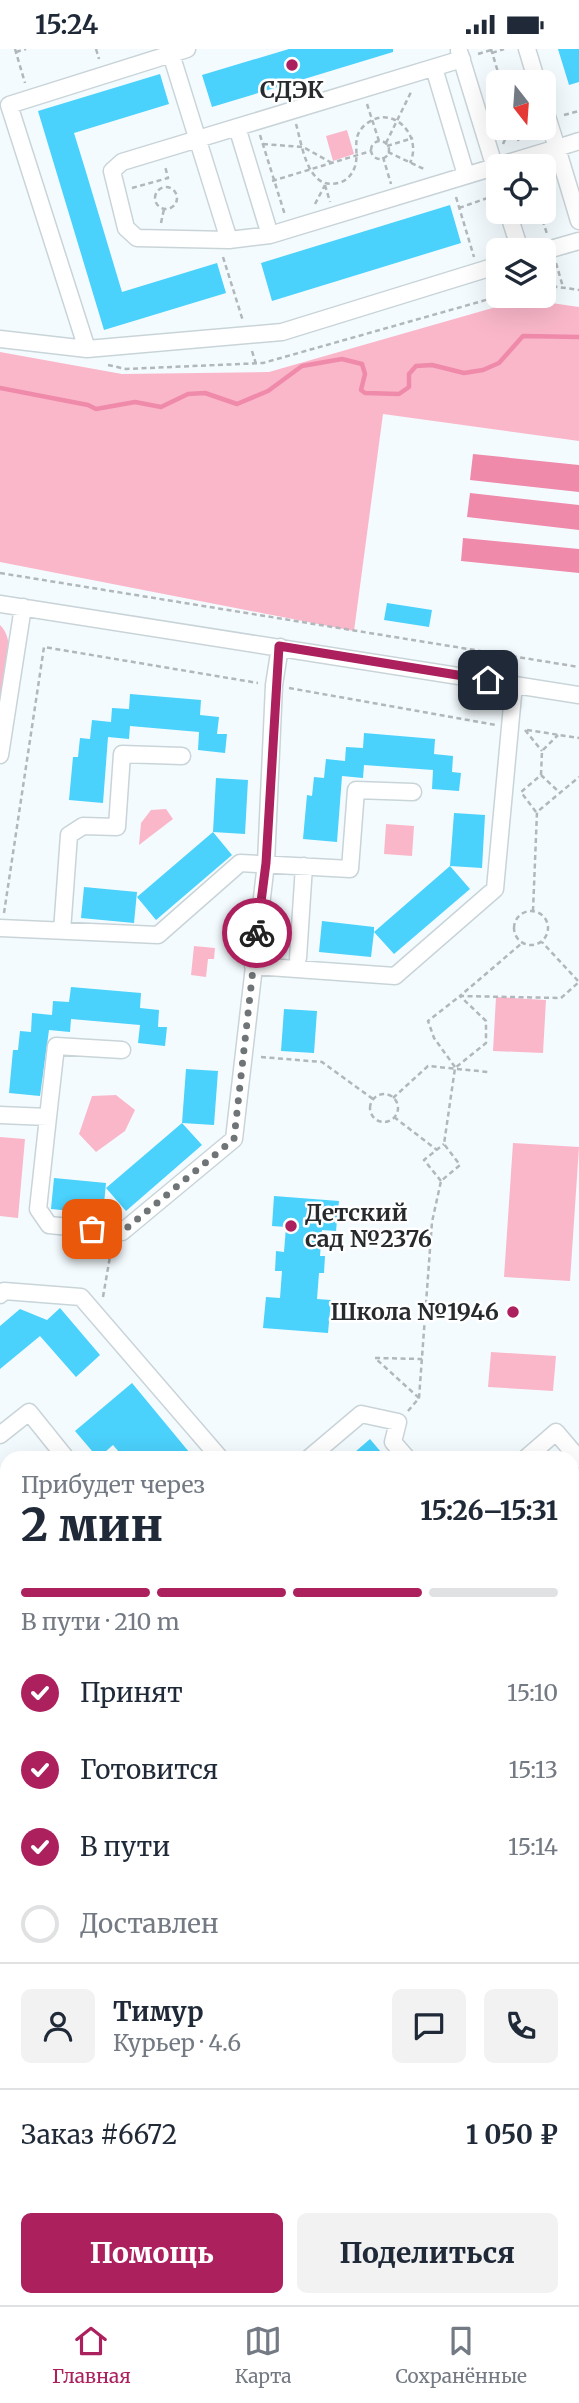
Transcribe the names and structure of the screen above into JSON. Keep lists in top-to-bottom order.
{
  "places": ["СДЭК", "Детский сад №2376", "Школа №1946"],
  "north": "bottom",
  "page": {
    "status": "15:24",
    "heading": ["2 мин", "Прибудет через", "15:26–15:31"],
    "panel": [
      "Тимур",
      "Курьер · 4.6",
      "Заказ #6672",
      "1 050 ₽"
    ],
    "bar": "В пути · 210 m",
    "list": [
      ["Принят", "15:10"],
      ["Готовится", "15:13"],
      ["В пути", "15:14"],
      "Доставлен"
    ],
    "buttons": ["Помощь", "Поделиться"],
    "tabs": ["Главная", "Карта", "Сохранённые"]
  }
}
